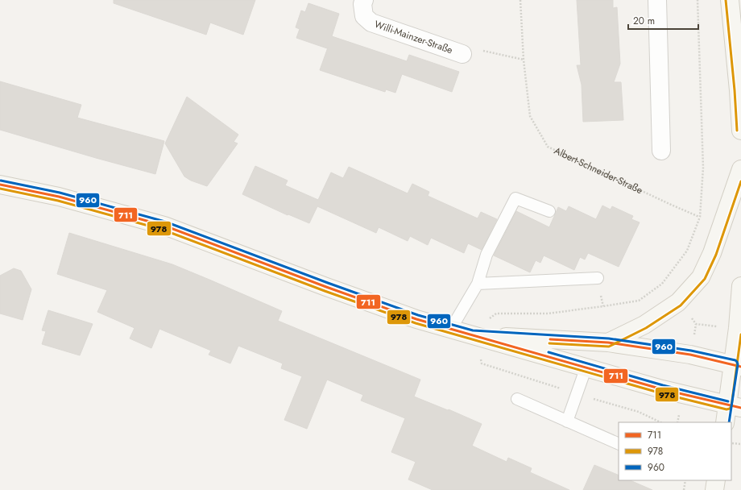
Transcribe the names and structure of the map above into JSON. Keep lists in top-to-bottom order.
{
  "streets": {
    "street": ["Willi-Mainzer-Straße"],
    "path": ["Albert-Schneider-Straße"]
  },
  "lines": ["transit line 978", "transit line 960", "transit line 711"],
  "legend": ["711", "978", "960"],
  "scale_bar": "20 m"
}
